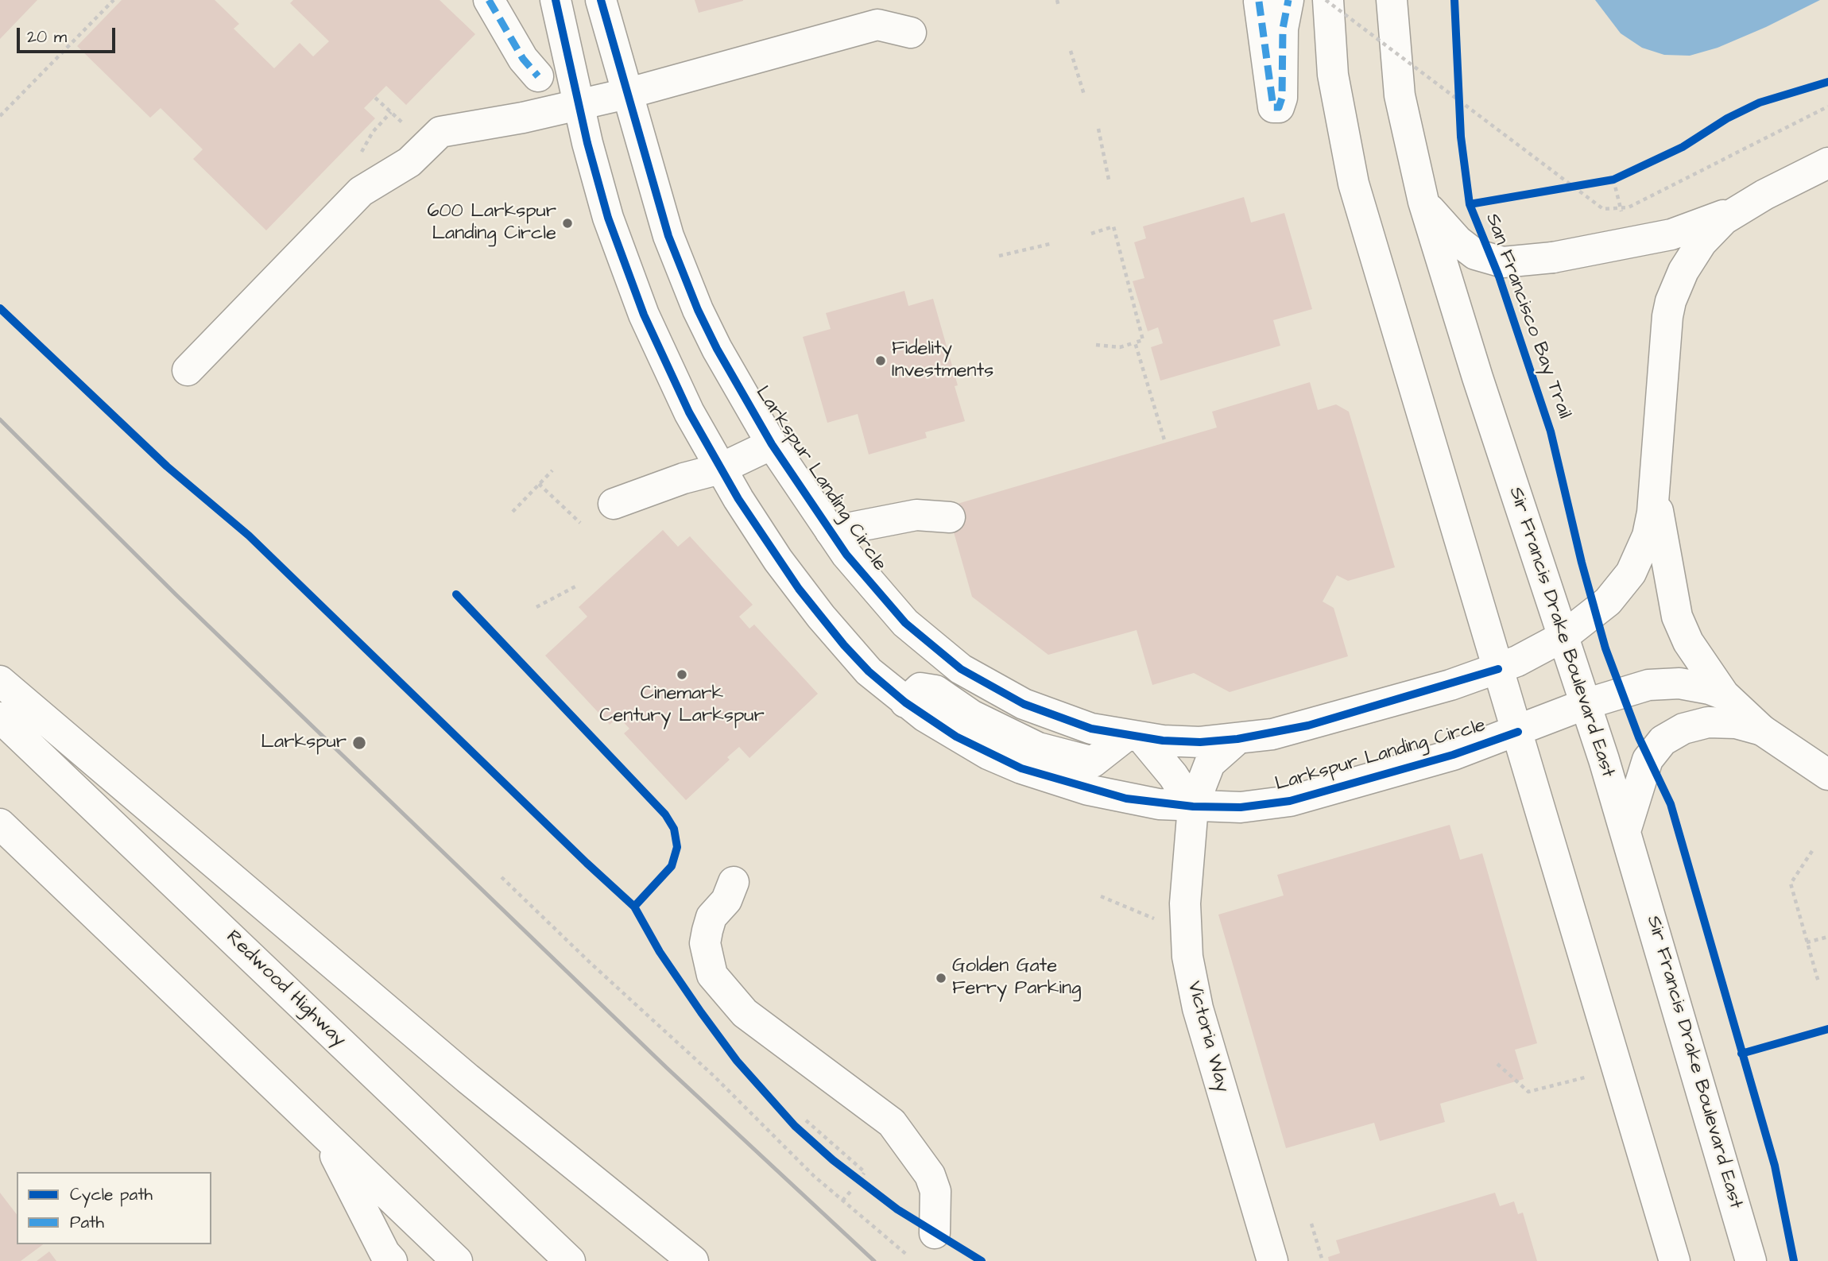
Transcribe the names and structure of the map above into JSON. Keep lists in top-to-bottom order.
{
  "streets": {
    "main road": [
      "Larkspur Landing Circle",
      "Sir Francis Drake Boulevard East",
      "Redwood Highway",
      "Victoria Way"
    ],
    "cycle path": ["San Francisco Bay Trail"]
  },
  "crossings": [
    ["Larkspur Landing Circle", "Sir Francis Drake Boulevard East"],
    ["Larkspur Landing Circle", "Victoria Way"]
  ],
  "places": [
    "600 Larkspur Landing Circle",
    "Fidelity Investments",
    "Cinemark Century Larkspur",
    "Larkspur",
    "Golden Gate Ferry Parking"
  ],
  "legend": ["Cycle path", "Path"],
  "scale_bar": "20 m"
}
